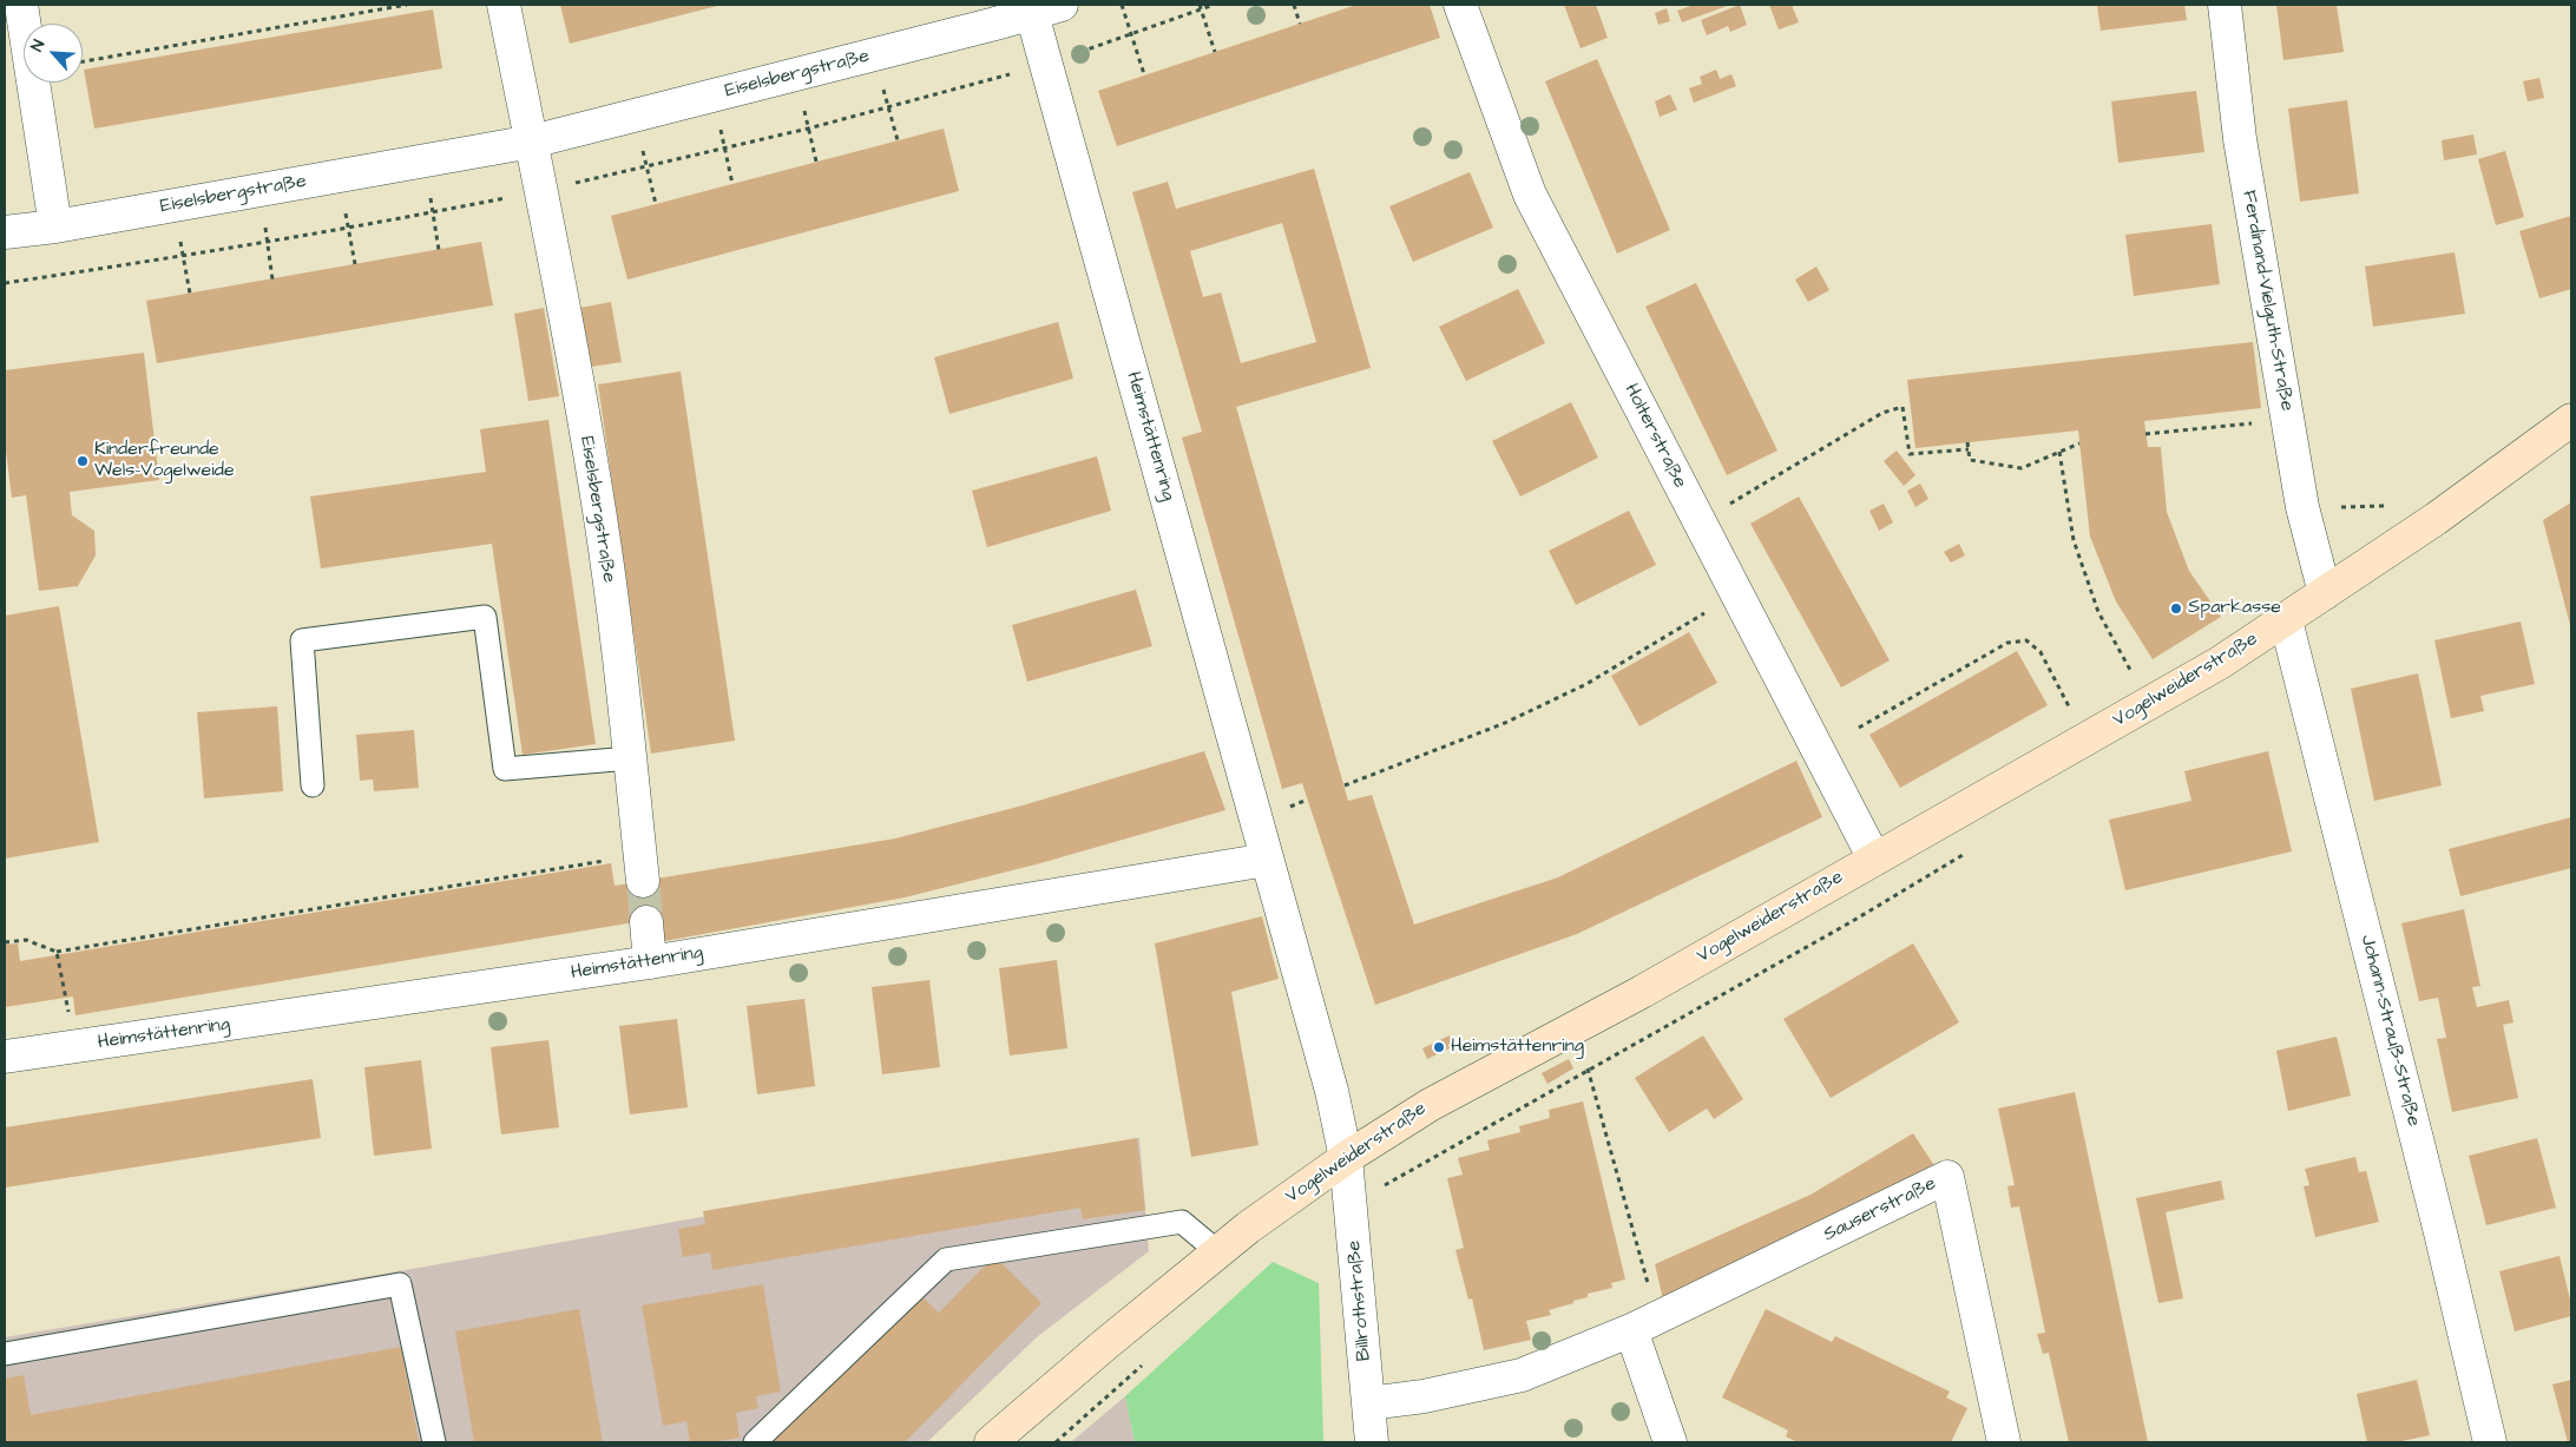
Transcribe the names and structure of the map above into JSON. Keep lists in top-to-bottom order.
{
  "streets": {
    "main road": ["Vogelweiderstraße"],
    "street": [
      "Eiselsbergstraße",
      "Ferdinand-Vielguth-Straße",
      "Heimstättenring",
      "Holterstraße",
      "Johann-Strauß-Straße",
      "Sauserstraße",
      "Billrothstraße"
    ]
  },
  "crossings": [
    ["Eiselsbergstraße", "Heimstättenring"],
    ["Ferdinand-Vielguth-Straße", "Vogelweiderstraße"],
    ["Heimstättenring", "Vogelweiderstraße"],
    ["Heimstättenring", "Billrothstraße"],
    ["Holterstraße", "Vogelweiderstraße"],
    ["Vogelweiderstraße", "Johann-Strauß-Straße"],
    ["Vogelweiderstraße", "Billrothstraße"],
    ["Sauserstraße", "Billrothstraße"]
  ],
  "places": ["Kinderfreunde Wels-Vogelweide", "Sparkasse", "Heimstättenring"],
  "north": "top left"
}
